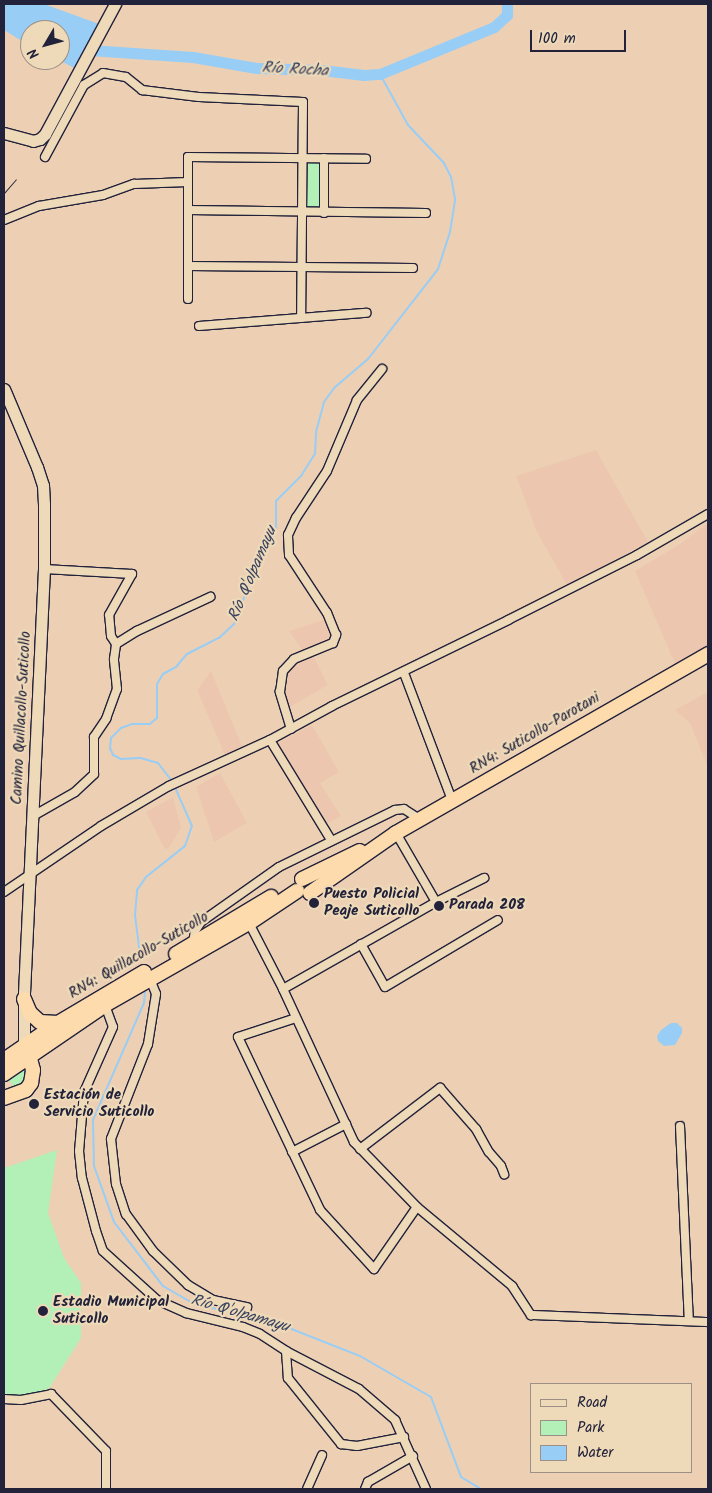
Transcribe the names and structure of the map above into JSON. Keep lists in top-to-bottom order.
{
  "streets": {
    "highway": ["RN4: Suticollo-Parotani", "RN4: Quillacollo-Suticollo"],
    "main road": ["Camino Quillacollo-Suticollo"]
  },
  "crossings": [
    ["Camino Quillacollo-Suticollo", "RN4: Quillacollo-Suticollo"],
    ["RN4: Suticollo-Parotani", "RN4: Quillacollo-Suticollo"]
  ],
  "water": ["Río Rocha", "Río Q'olpamayu"],
  "places": [
    "Puesto Policial Peaje Suticollo",
    "Parada 208",
    "Estación de Servicio Suticollo",
    "Estadio Municipal Suticollo"
  ],
  "legend": ["Road", "Park", "Water"],
  "scale_bar": "100 m",
  "north": "bottom left"
}
